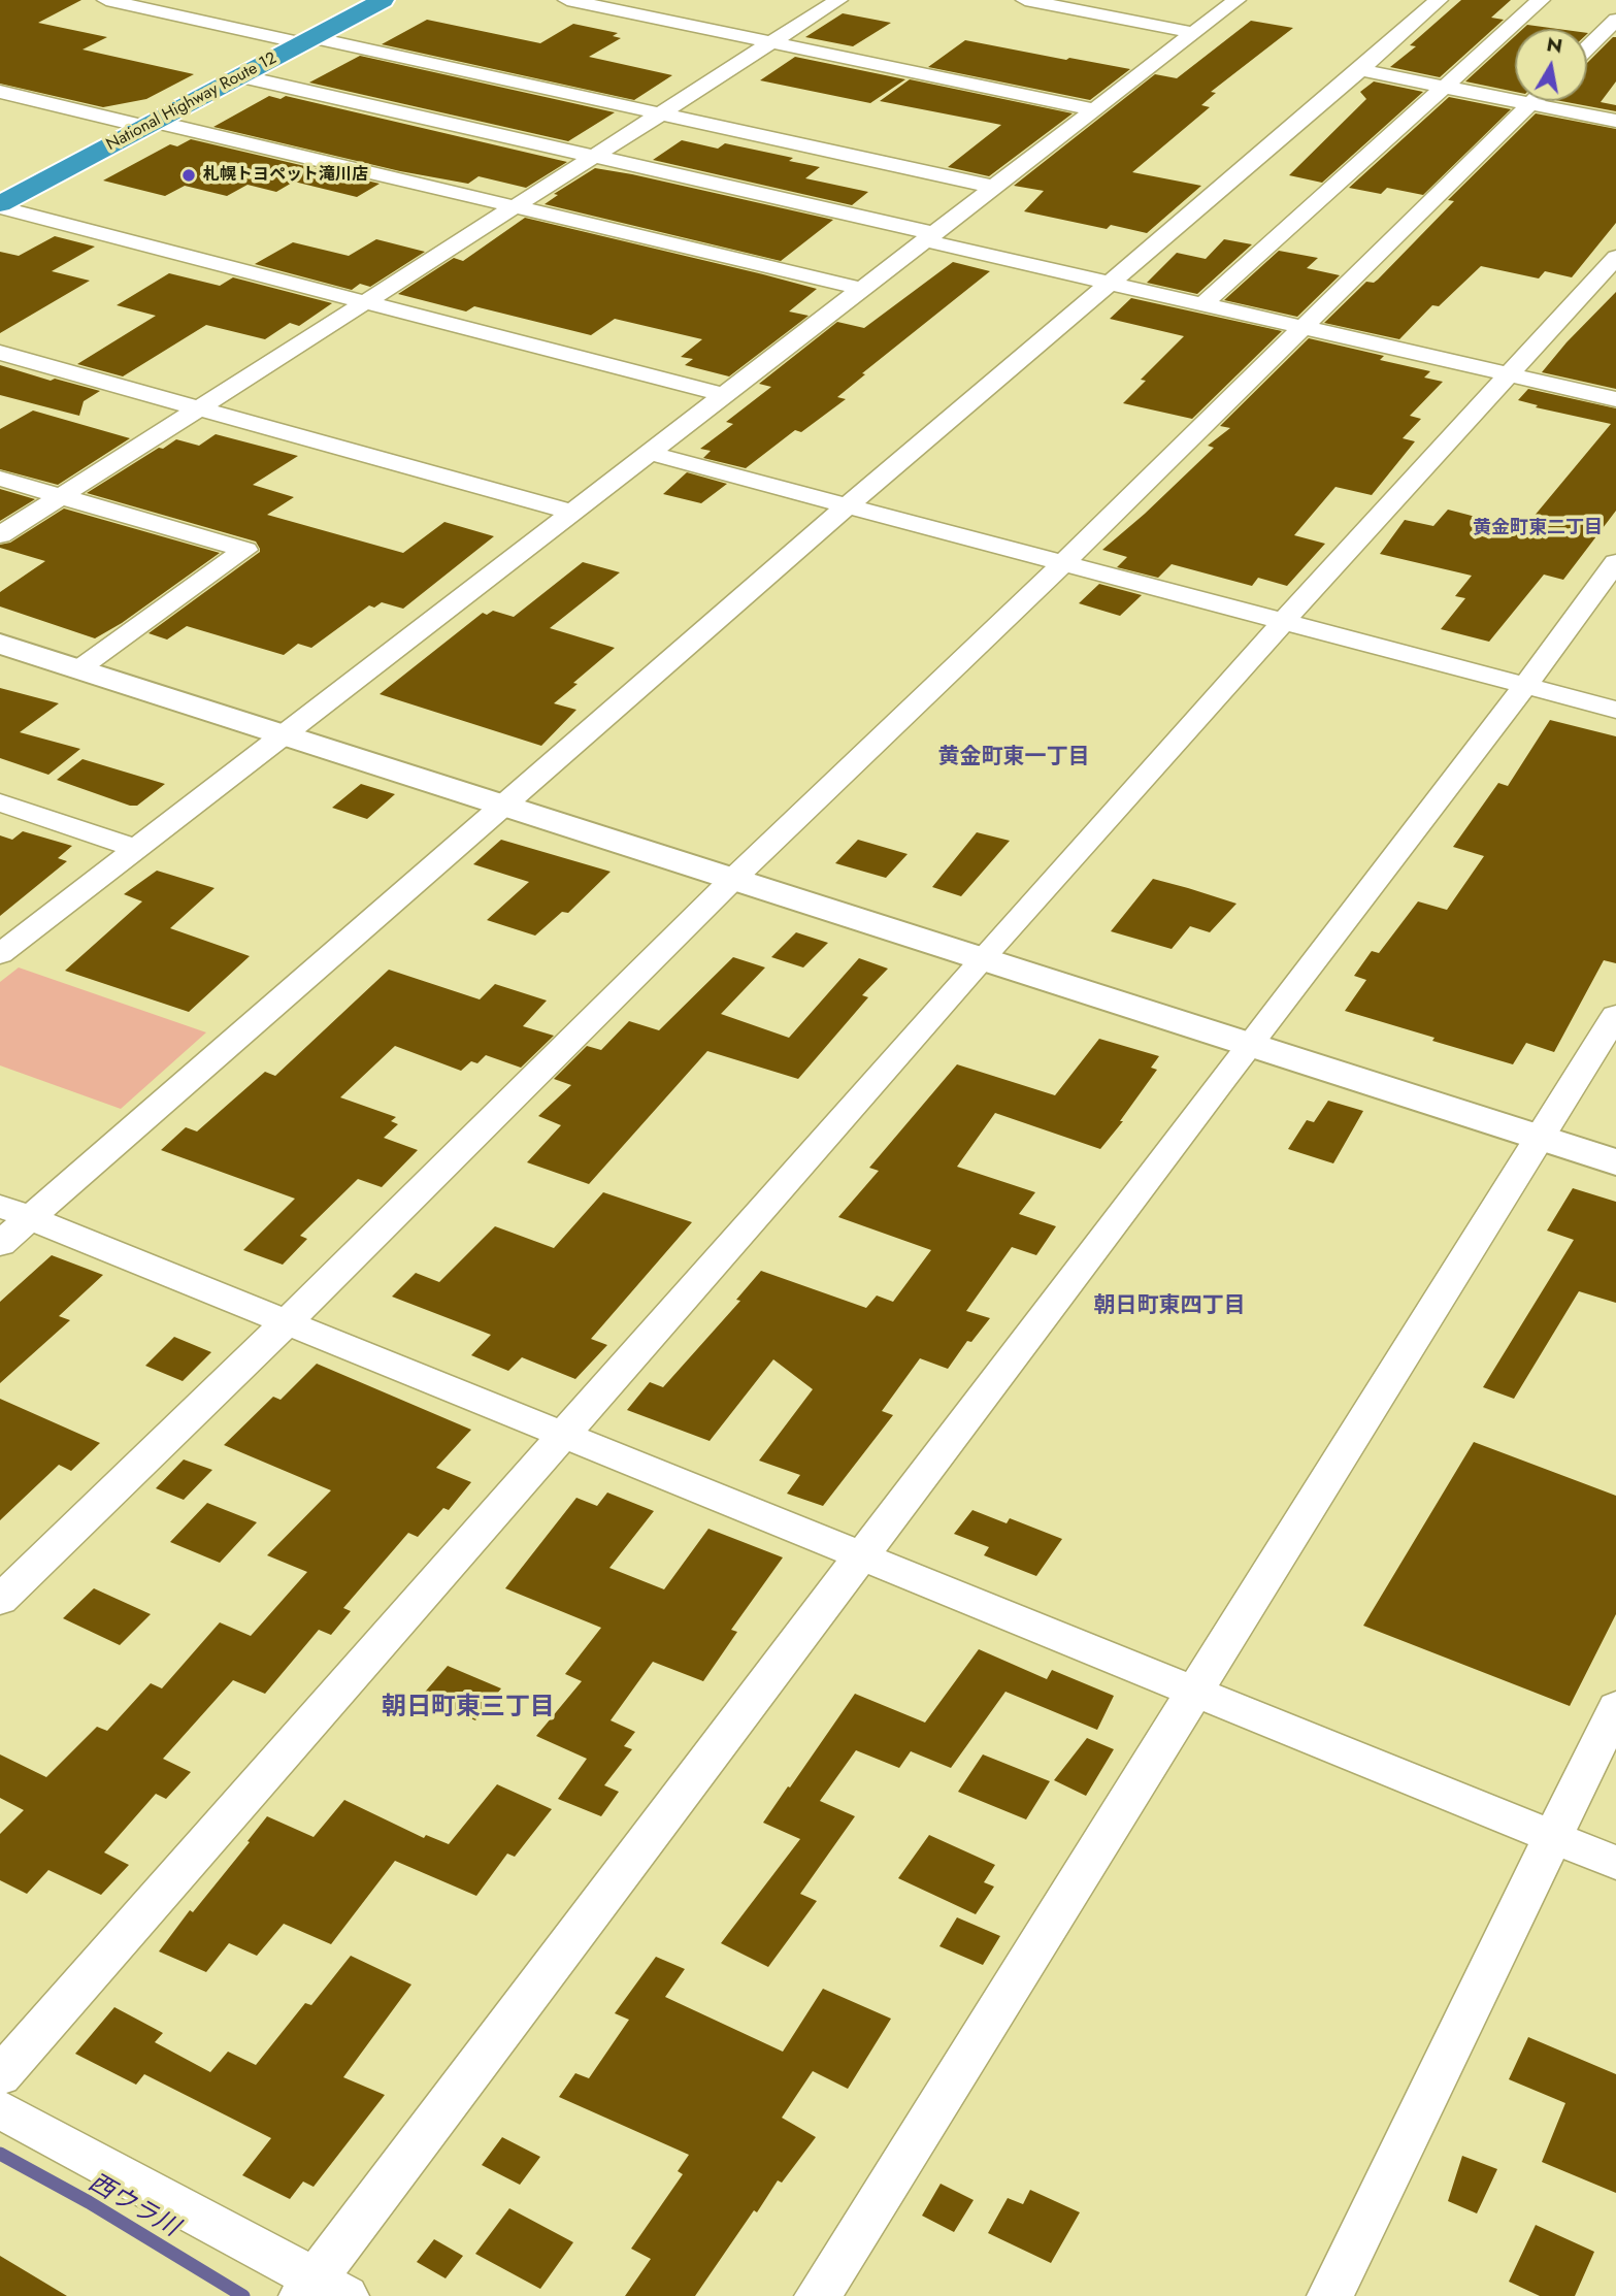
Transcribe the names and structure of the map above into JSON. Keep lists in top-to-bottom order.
{
  "streets": {
    "highway": ["National Highway Route 12"]
  },
  "districts": [
    "黄金町東二丁目",
    "黄金町東一丁目",
    "朝日町東四丁目",
    "朝日町東三丁目"
  ],
  "water": ["西ウラ川"],
  "places": ["札幌トヨペット滝川店"],
  "north": "top"
}
